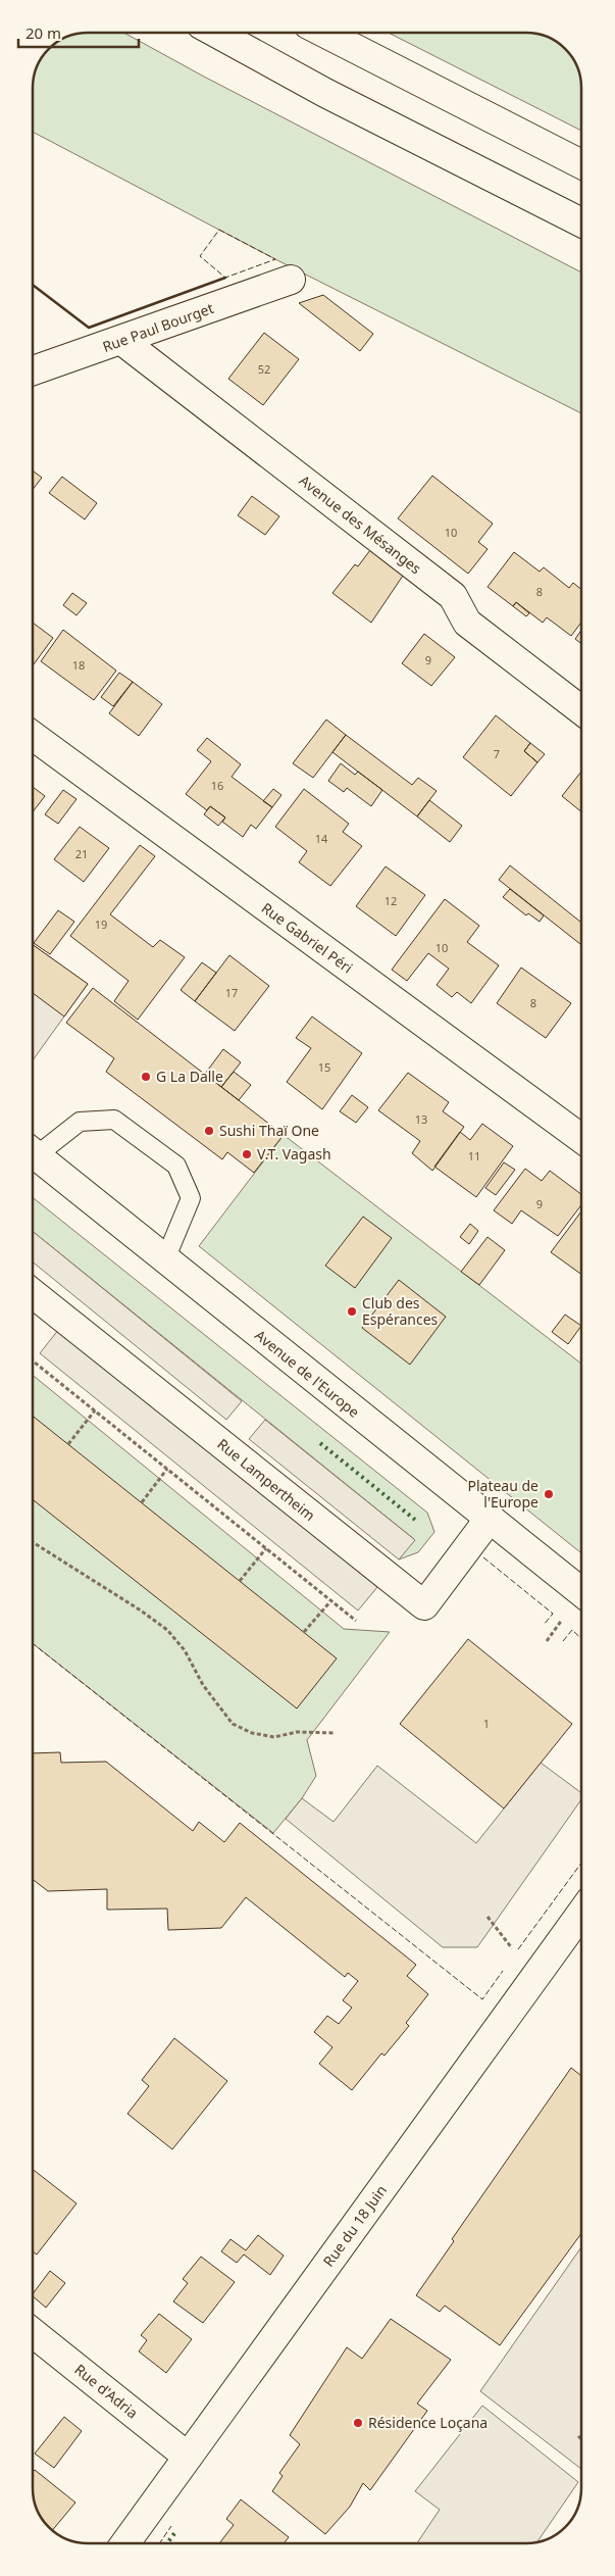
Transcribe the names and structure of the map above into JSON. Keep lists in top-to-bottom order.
{
  "streets": {
    "main road": [
      "Rue Paul Bourget",
      "Avenue des Mésanges",
      "Rue Gabriel Péri",
      "Avenue de l'Europe",
      "Rue Lampertheim",
      "Rue du 18 Juin",
      "Rue d'Adria"
    ]
  },
  "crossings": [
    ["Rue Paul Bourget", "Avenue des Mésanges"],
    ["Avenue de l'Europe", "Rue Lampertheim"],
    ["Rue du 18 Juin", "Rue d'Adria"]
  ],
  "places": [
    "G La Dalle",
    "Sushi Thaï One",
    "V.T. Vagash",
    "Club des Espérances",
    "Plateau de l'Europe",
    "Résidence Loçana"
  ],
  "house_numbers": [
    "52",
    "10",
    "8",
    "9",
    "18",
    "7",
    "16",
    "14",
    "21",
    "12",
    "19",
    "10",
    "17",
    "8",
    "15",
    "13",
    "11",
    "9",
    "1"
  ],
  "scale_bar": "20 m"
}
